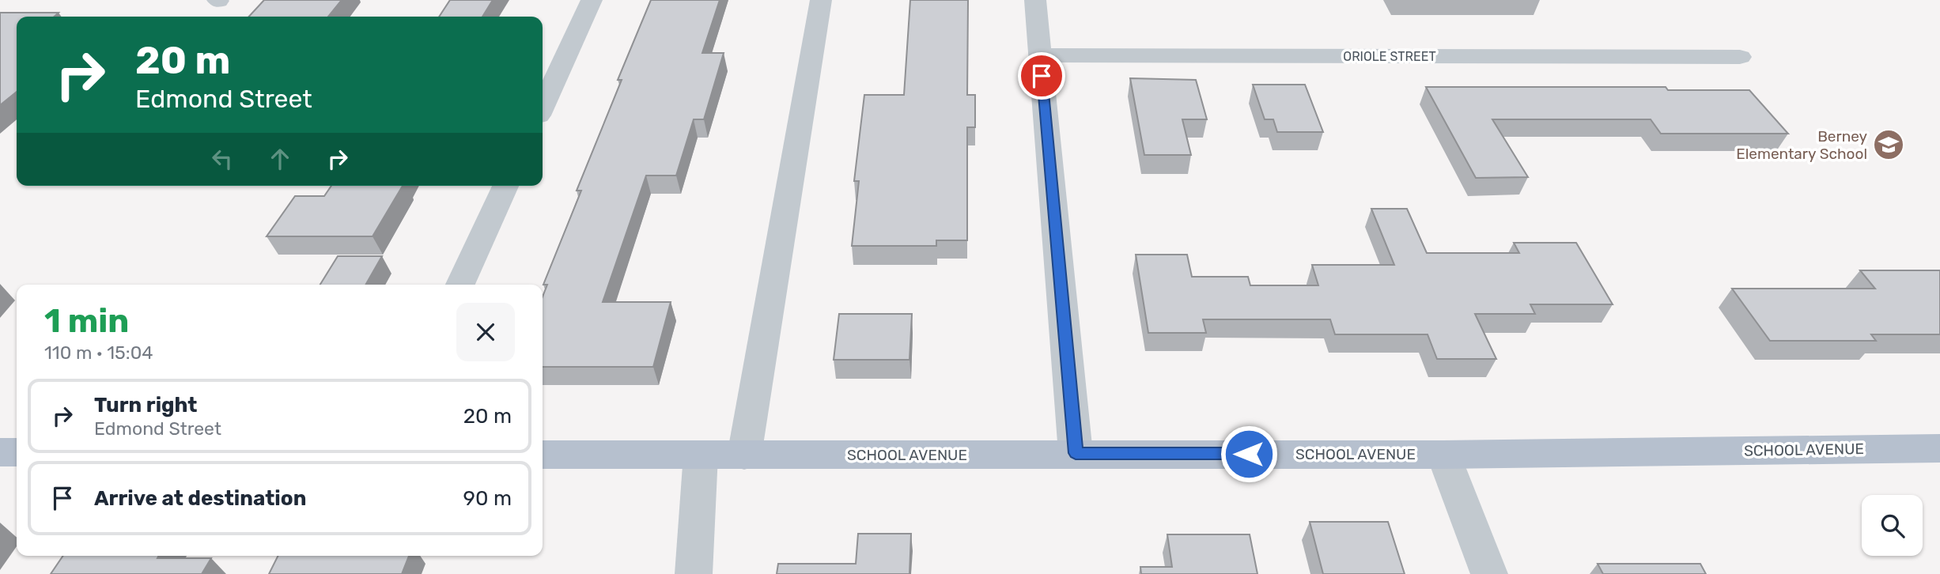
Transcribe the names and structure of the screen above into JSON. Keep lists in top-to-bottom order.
{
  "streets": {
    "main road": ["SCHOOL AVENUE"],
    "street": ["ORIOLE STREET"]
  },
  "places": {
    "school or university": ["Berney Elementary School"]
  },
  "page": {
    "turn": ["20 m", "Edmond Street"],
    "heading": ["1 min", "110 m · 15:04"],
    "list": [
      {
        "name": "Turn right",
        "note": "Edmond Street",
        "value": "20 m"
      },
      {
        "name": "Arrive at destination",
        "value": "90 m"
      }
    ]
  }
}
